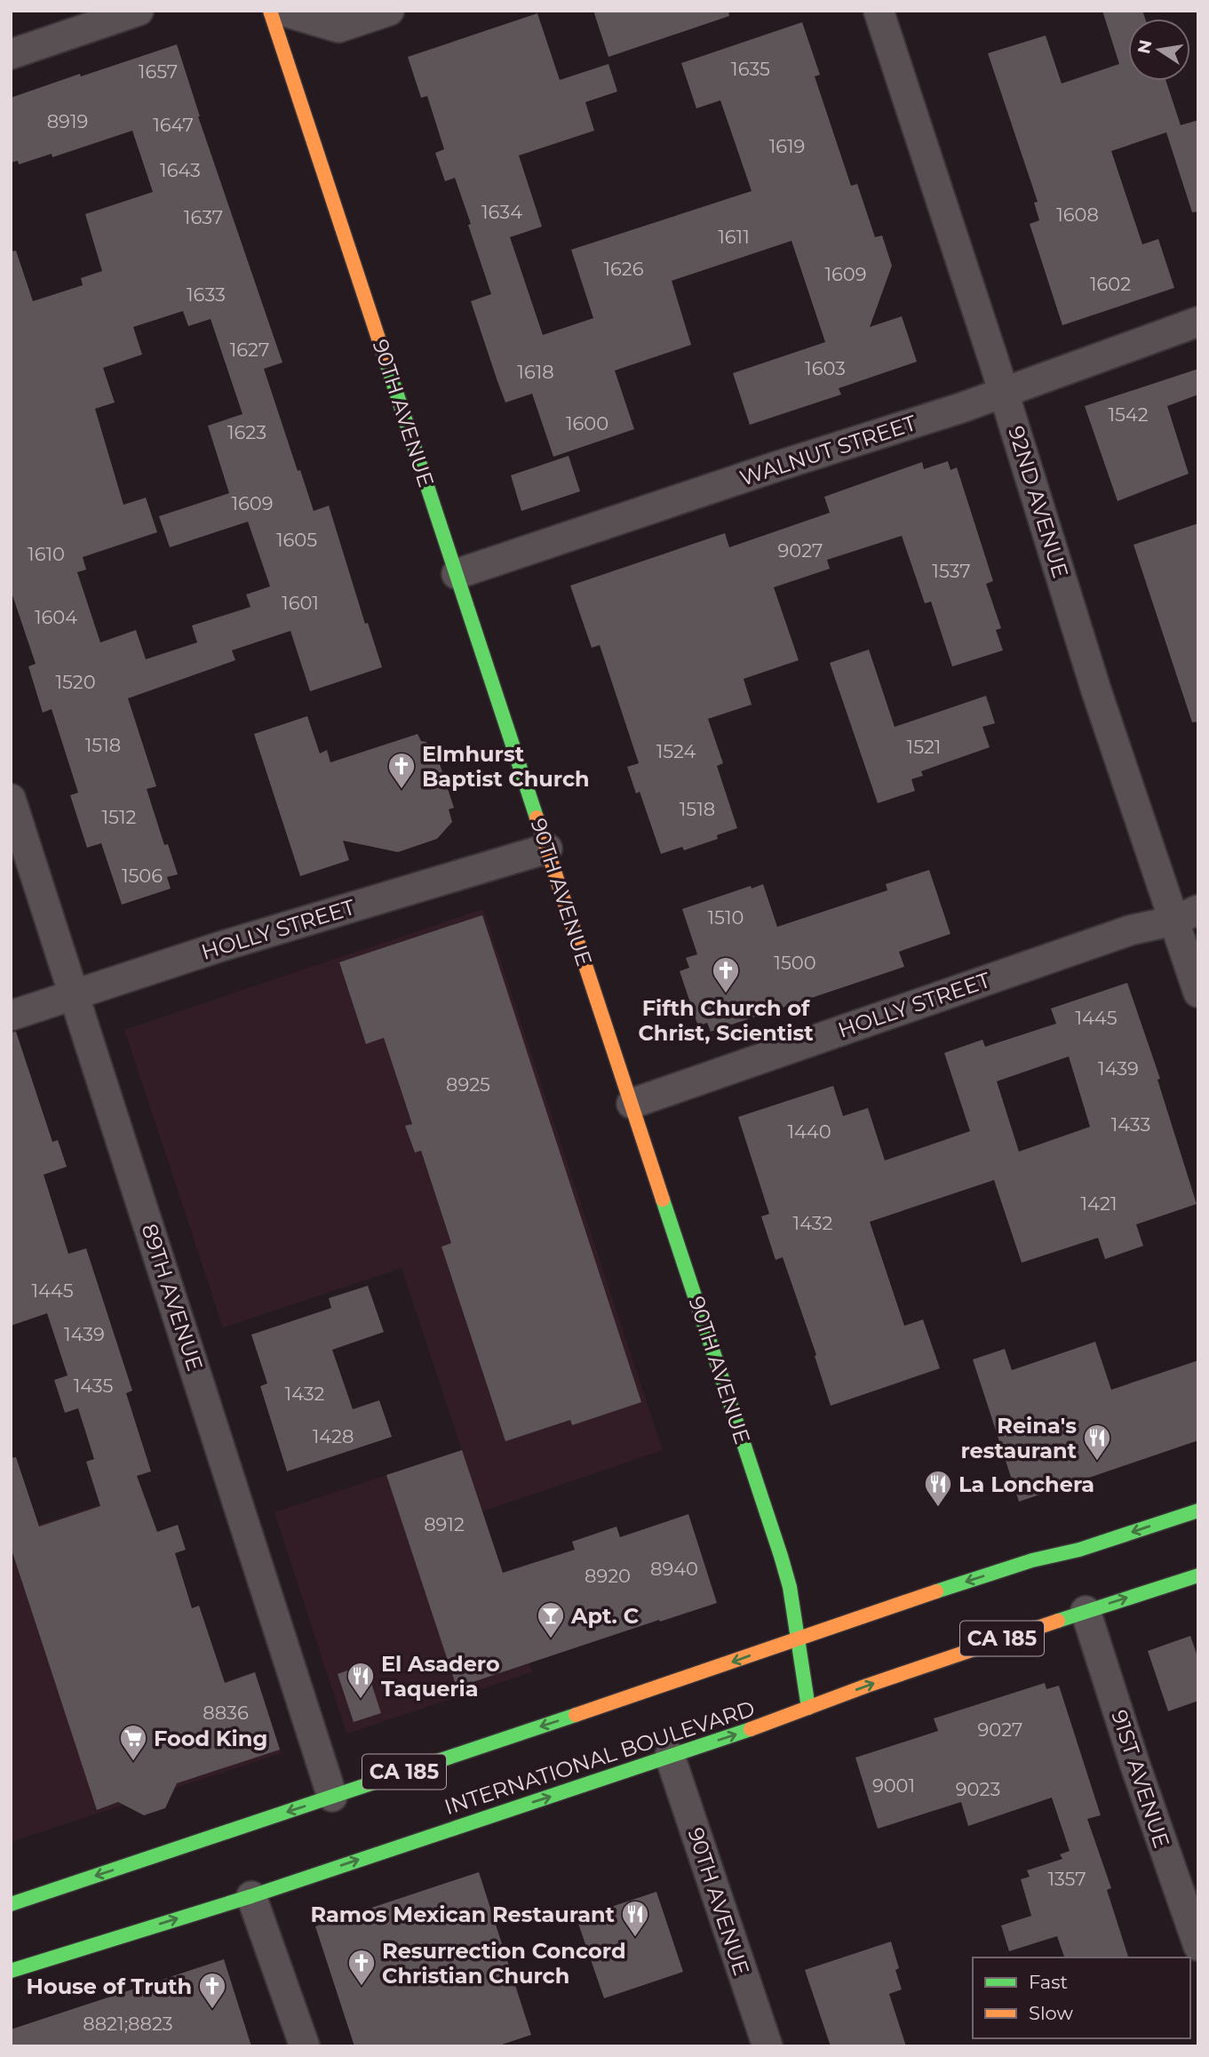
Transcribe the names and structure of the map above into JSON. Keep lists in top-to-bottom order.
{
  "streets": {
    "main road": ["90TH AVENUE", "CA 185", "INTERNATIONAL BOULEVARD"],
    "street": [
      "WALNUT STREET",
      "92ND AVENUE",
      "HOLLY STREET",
      "89TH AVENUE",
      "91ST AVENUE"
    ]
  },
  "crossings": [
    ["90TH AVENUE", "WALNUT STREET"],
    ["90TH AVENUE", "HOLLY STREET"],
    ["90TH AVENUE", "CA 185"],
    ["90TH AVENUE", "INTERNATIONAL BOULEVARD"],
    ["WALNUT STREET", "92ND AVENUE"],
    ["92ND AVENUE", "HOLLY STREET"],
    ["HOLLY STREET", "89TH AVENUE"],
    ["89TH AVENUE", "CA 185"],
    ["INTERNATIONAL BOULEVARD", "91ST AVENUE"]
  ],
  "places": {
    "church": [
      "Elmhurst Baptist Church",
      "Fifth Church of Christ, Scientist",
      "Resurrection Concord Christian Church",
      "House of Truth"
    ],
    "restaurant": [
      "Reina's restaurant",
      "La Lonchera",
      "El Asadero Taqueria",
      "Ramos Mexican Restaurant"
    ],
    "bar": ["Apt. C"],
    "supermarket": ["Food King"]
  },
  "house_numbers": [
    "1635",
    "1657",
    "8919",
    "1647",
    "1619",
    "1643",
    "1634",
    "1608",
    "1637",
    "1611",
    "1626",
    "1609",
    "1602",
    "1633",
    "1627",
    "1603",
    "1618",
    "1542",
    "1600",
    "1623",
    "1609",
    "1605",
    "9027",
    "1610",
    "1537",
    "1601",
    "1604",
    "1520",
    "1518",
    "1521",
    "1524",
    "1518",
    "1512",
    "1506",
    "1510",
    "1500",
    "1445",
    "1439",
    "8925",
    "1433",
    "1440",
    "1421",
    "1432",
    "1445",
    "1439",
    "1435",
    "1432",
    "1428",
    "8912",
    "8940",
    "8920",
    "8836",
    "9027",
    "9001",
    "9023",
    "1357",
    "8821;8823"
  ],
  "legend": ["Fast", "Slow"],
  "north": "left"
}
